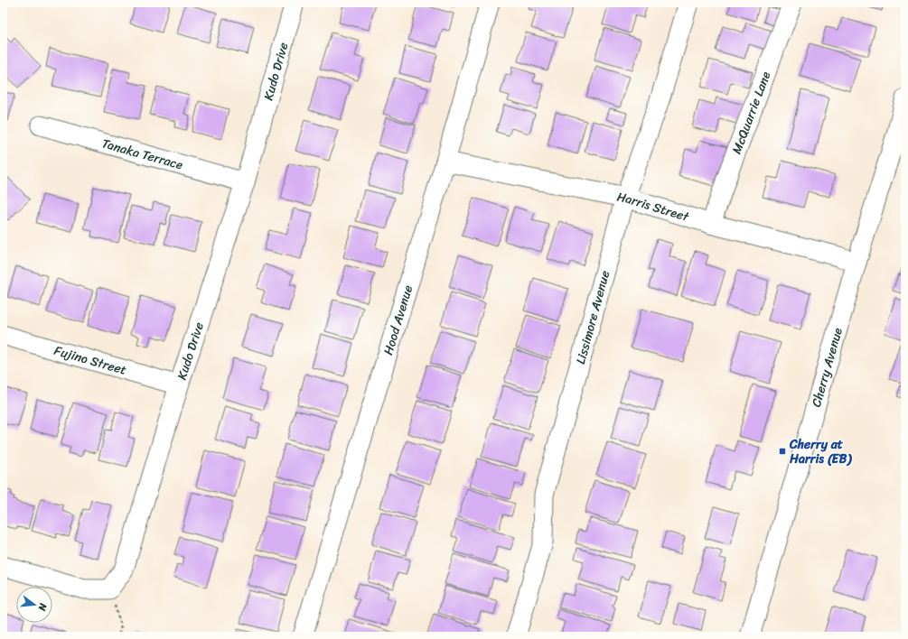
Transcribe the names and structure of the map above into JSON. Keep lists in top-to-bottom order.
{
  "streets": {
    "street": [
      "Kudo Drive",
      "McQuarrie Lane",
      "Tanaka Terrace",
      "Harris Street",
      "Lissimore Avenue",
      "Hood Avenue",
      "Fujino Street",
      "Cherry Avenue"
    ]
  },
  "crossings": [
    ["Kudo Drive", "Tanaka Terrace"],
    ["Kudo Drive", "Fujino Street"],
    ["McQuarrie Lane", "Harris Street"],
    ["Harris Street", "Lissimore Avenue"],
    ["Harris Street", "Hood Avenue"],
    ["Harris Street", "Cherry Avenue"]
  ],
  "places": {
    "transit": ["Cherry at Harris (EB)"]
  },
  "north": "right"
}
